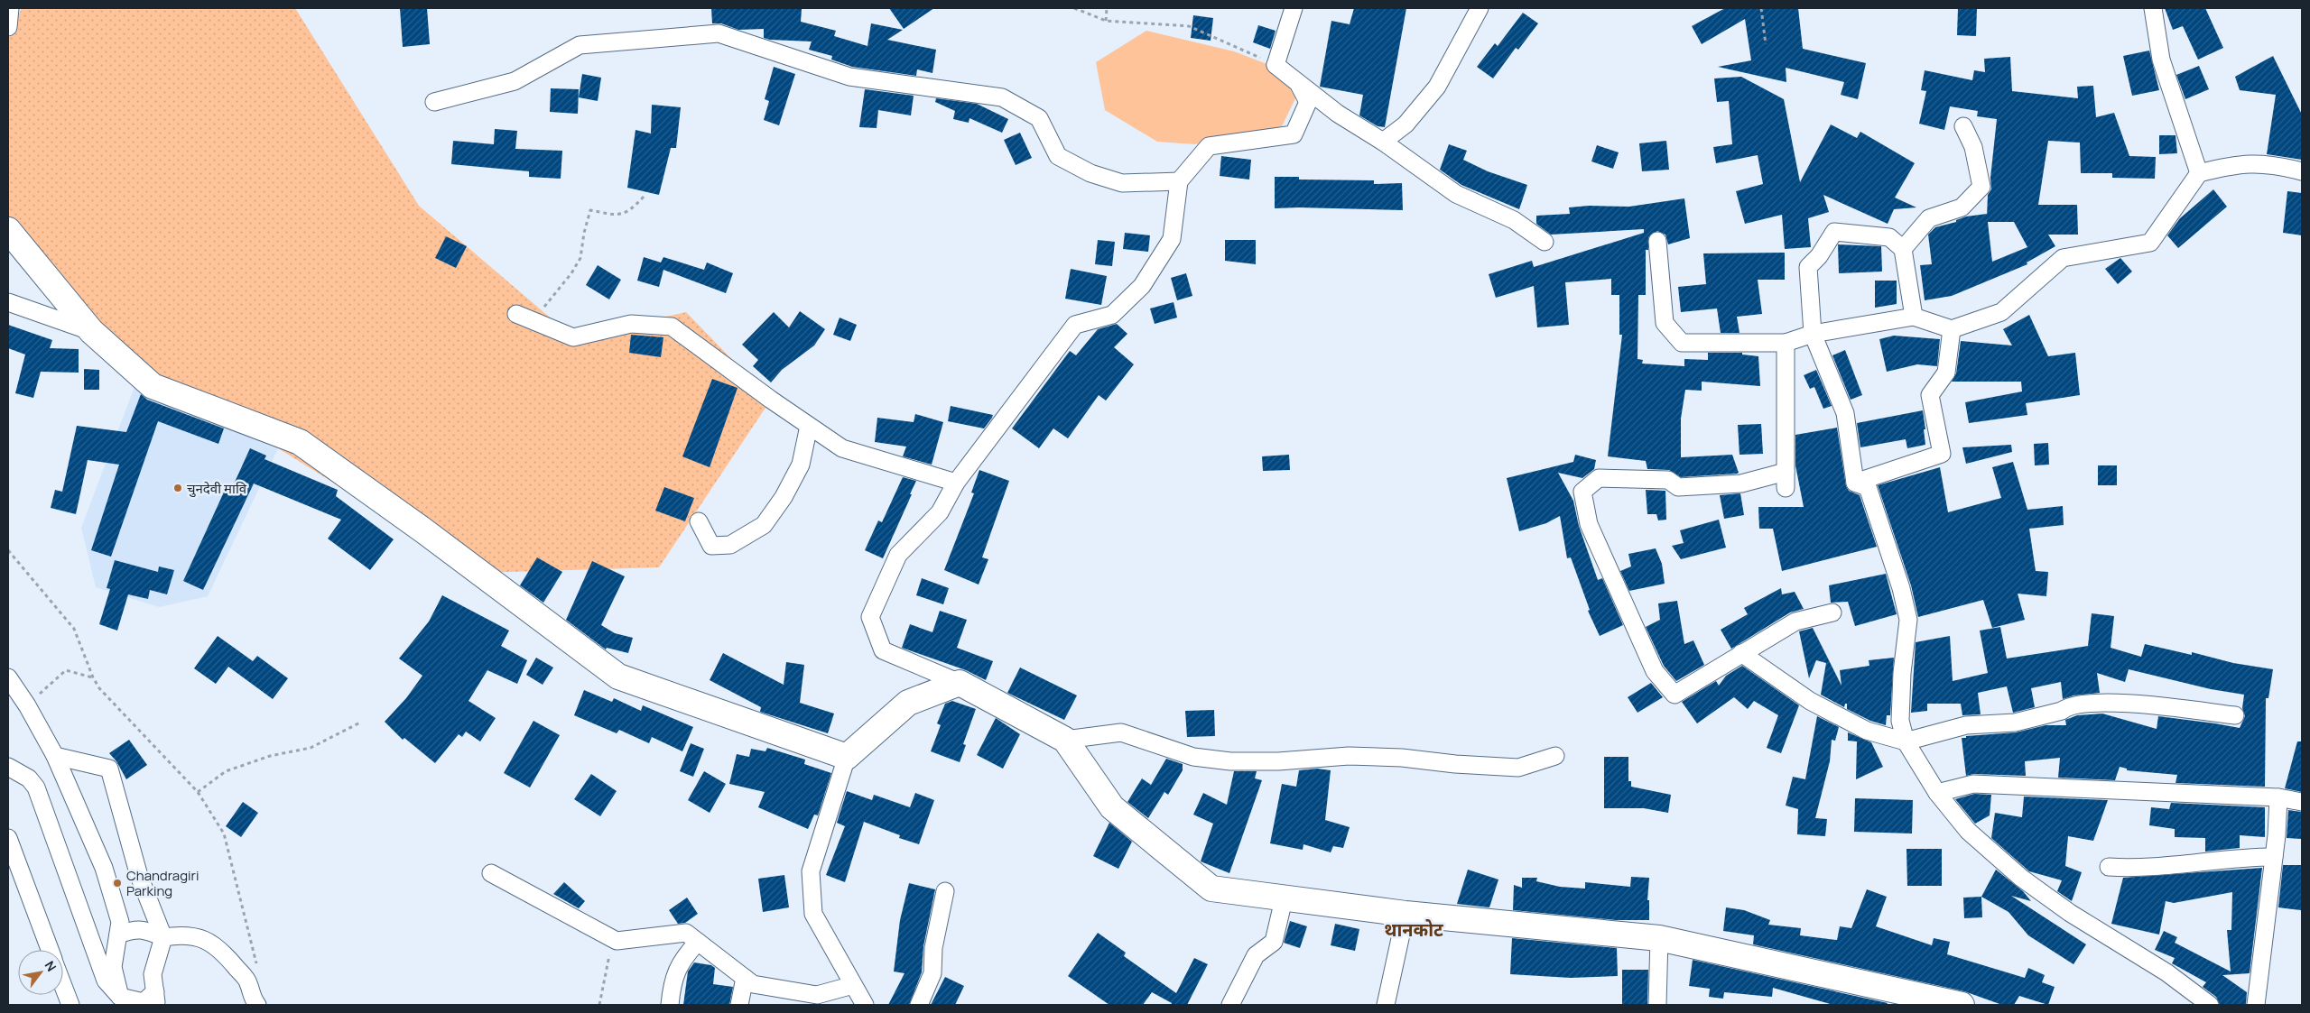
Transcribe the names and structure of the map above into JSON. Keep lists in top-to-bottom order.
{
  "districts": ["थानकोट"],
  "places": ["चुनदेवी मावि", "Chandragiri Parking"],
  "north": "top right"
}
